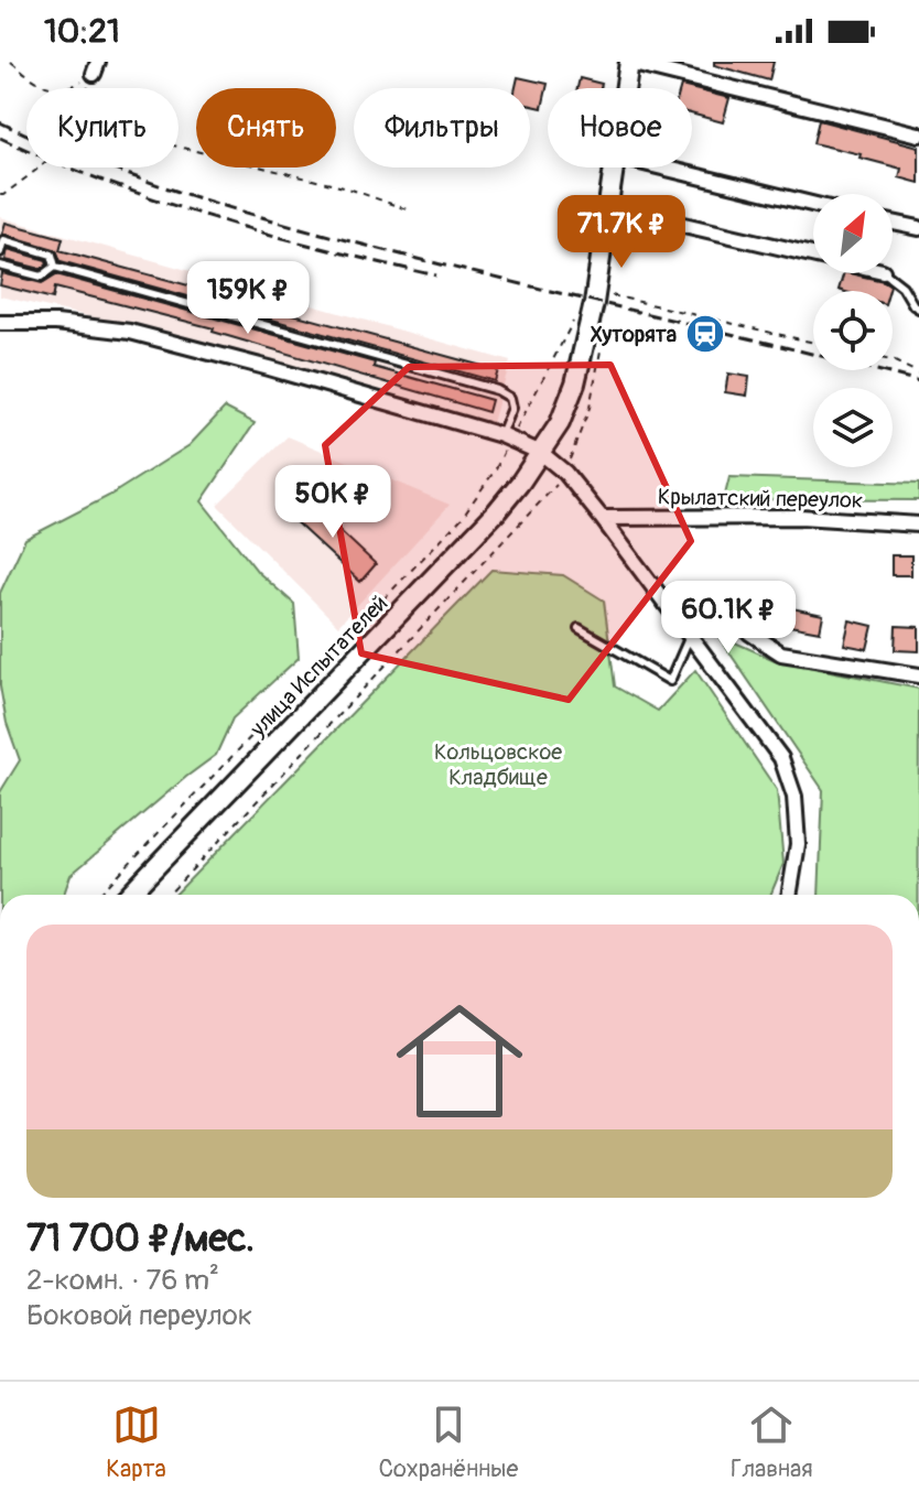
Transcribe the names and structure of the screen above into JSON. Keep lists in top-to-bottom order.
{
  "streets": {
    "main road": ["улица Испытателей"],
    "street": ["Крылатский переулок"]
  },
  "parks": ["Кольцовское Кладбище"],
  "places": {
    "station": ["Хуторята"]
  },
  "north": "top right",
  "page": {
    "status": "10:21",
    "chip": [
      "Купить",
      "Снять",
      "Фильтры",
      "Новое"
    ],
    "price": [
      "71.7K ₽",
      "159K ₽",
      "50K ₽",
      "60.1K ₽"
    ],
    "list": [
      {
        "name": "71 700 ₽/мес.",
        "note": "2-комн. · 76 m² · Боковой переулок"
      }
    ],
    "tabs": ["Карта", "Сохранённые", "Главная"]
  }
}
